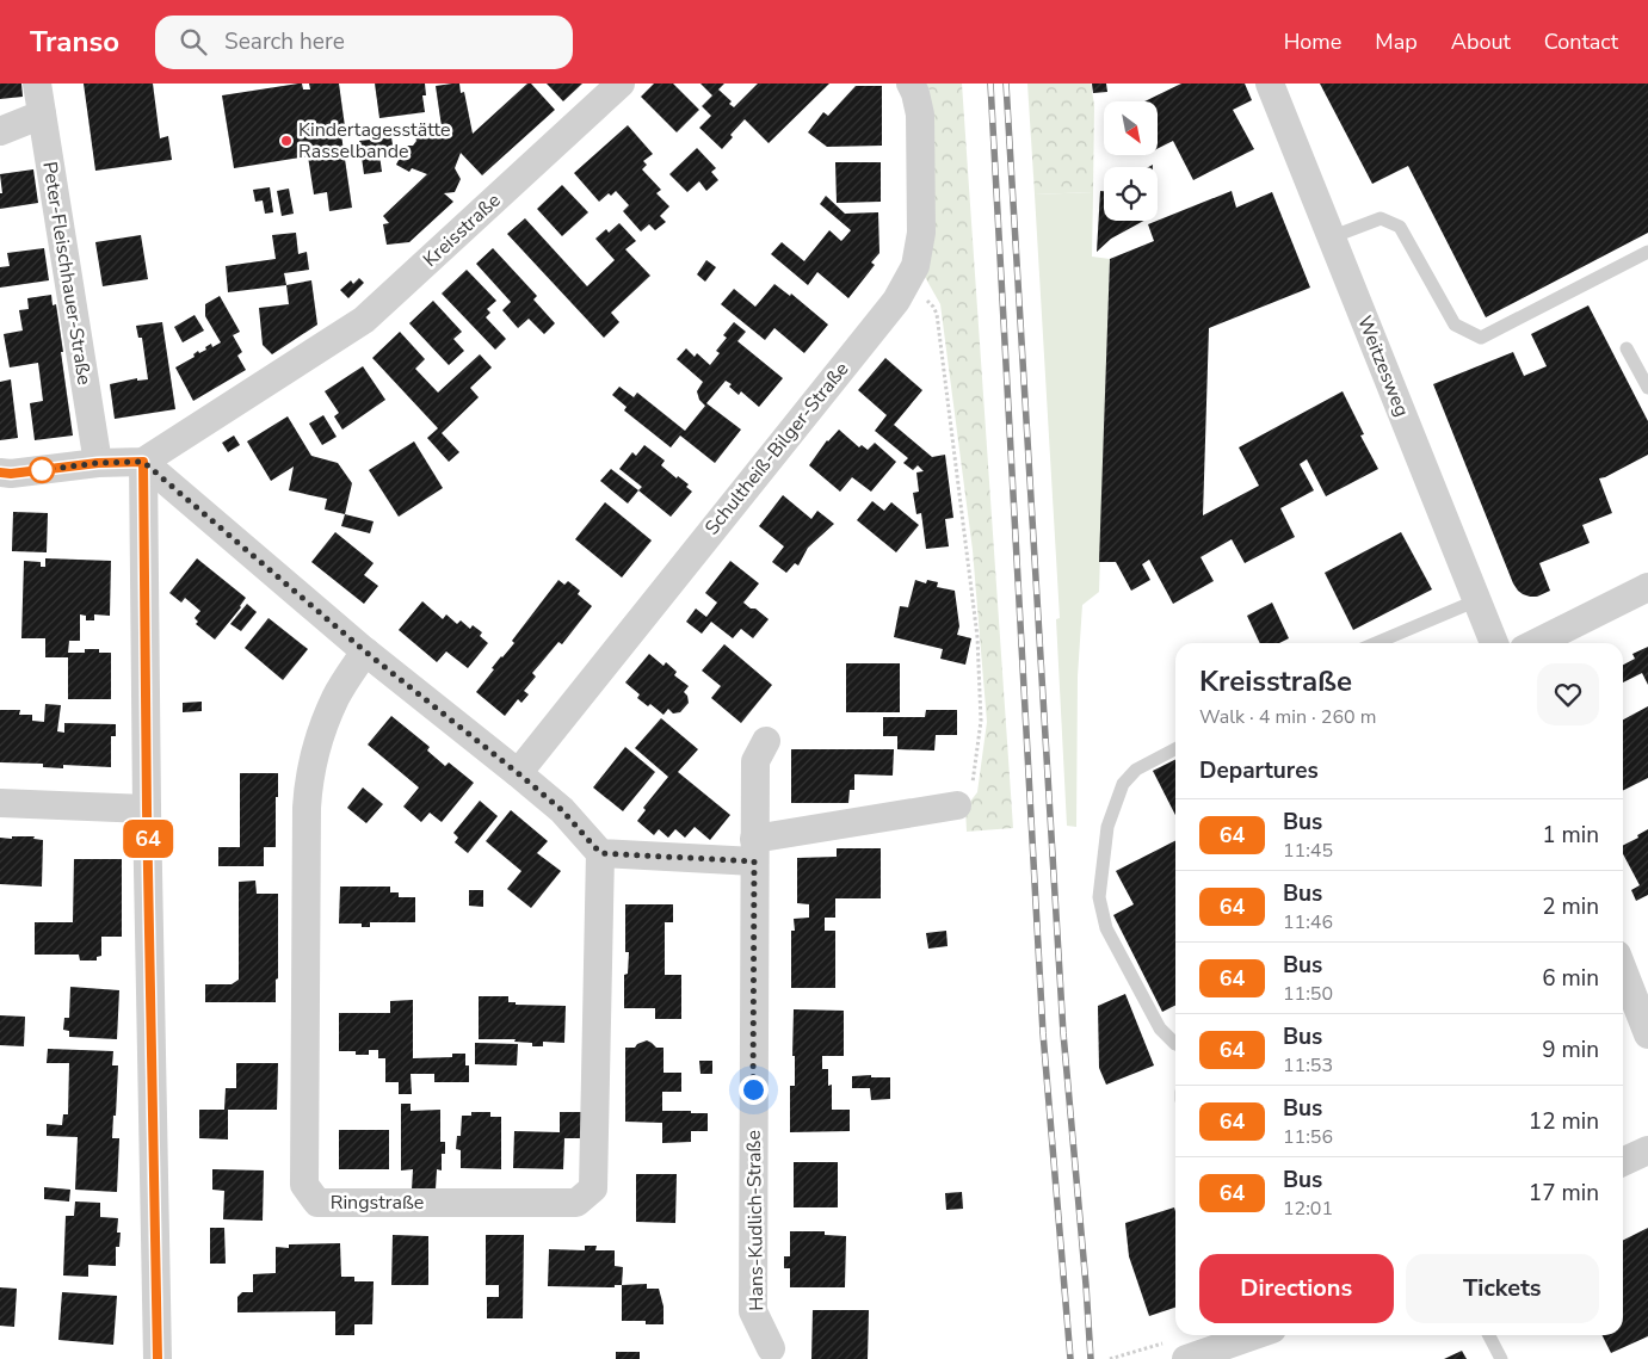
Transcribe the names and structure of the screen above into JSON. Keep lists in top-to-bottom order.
{
  "streets": {
    "street": [
      "Kreisstraße",
      "Peter-Fleischhauer-Straße",
      "Weitzesweg",
      "Schultheiß-Bilger-Straße",
      "Ringstraße",
      "Hans-Kudlich-Straße"
    ]
  },
  "places": ["Kindertagesstätte Rasselbande"],
  "lines": ["bus line 64"],
  "north": "bottom right",
  "page": {
    "header": "Transo",
    "search": "Search here",
    "nav": [
      "Home",
      "Map",
      "About",
      "Contact"
    ],
    "on_map": "64",
    "heading": [
      ["Kreisstraße", "Walk · 4 min · 260 m"],
      "Departures"
    ],
    "list": [
      {
        "mark": "64",
        "name": "Bus",
        "note": "11:45",
        "value": "1 min"
      },
      {
        "mark": "64",
        "name": "Bus",
        "note": "11:46",
        "value": "2 min"
      },
      {
        "mark": "64",
        "name": "Bus",
        "note": "11:50",
        "value": "6 min"
      },
      {
        "mark": "64",
        "name": "Bus",
        "note": "11:53",
        "value": "9 min"
      },
      {
        "mark": "64",
        "name": "Bus",
        "note": "11:56",
        "value": "12 min"
      },
      {
        "mark": "64",
        "name": "Bus",
        "note": "12:01",
        "value": "17 min"
      }
    ],
    "buttons": ["Directions", "Tickets"]
  }
}
